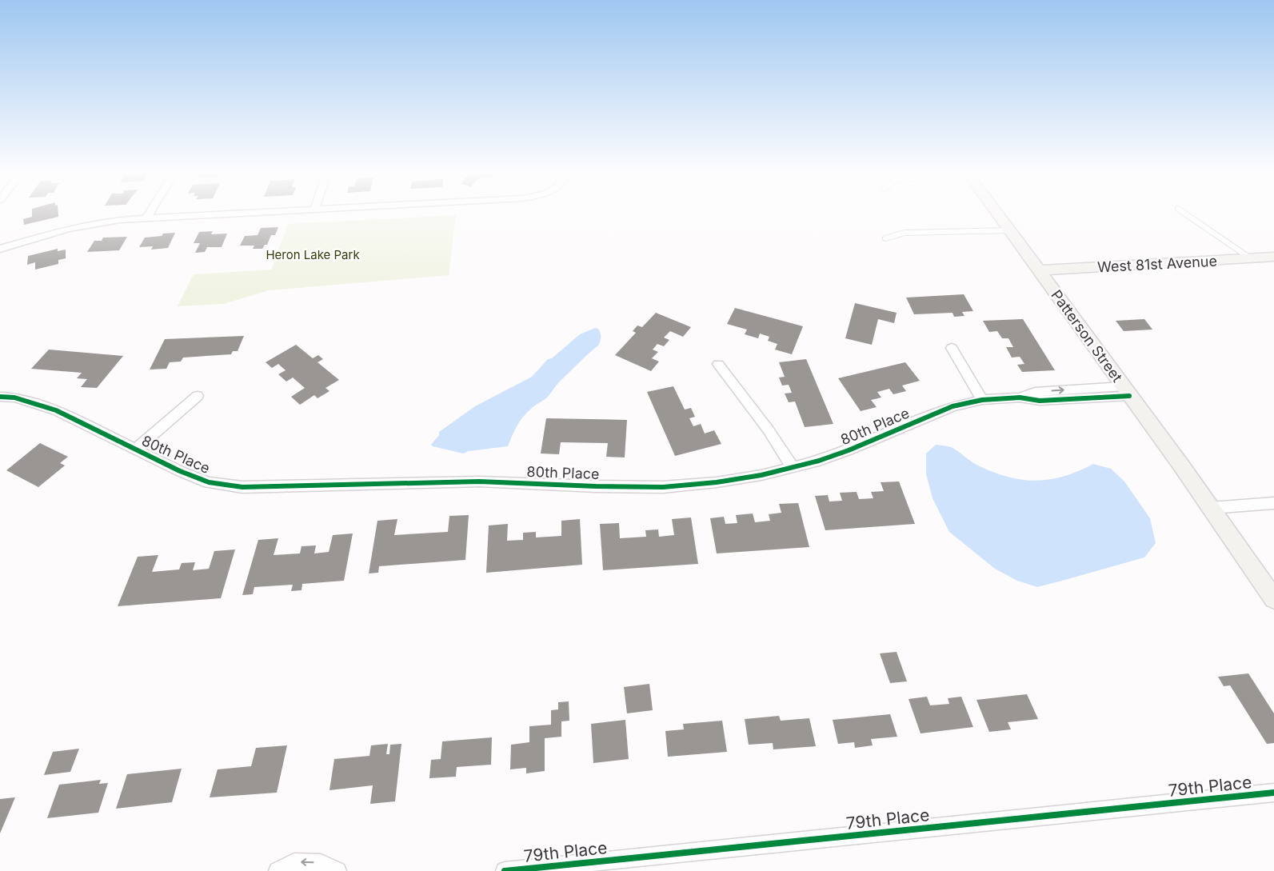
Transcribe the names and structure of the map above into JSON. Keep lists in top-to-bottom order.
{
  "streets": {
    "street": [
      "West 81st Avenue",
      "Patterson Street",
      "80th Place",
      "79th Place"
    ]
  },
  "crossings": [
    ["West 81st Avenue", "Patterson Street"],
    ["Patterson Street", "80th Place"]
  ],
  "parks": ["Heron Lake Park"]
}
